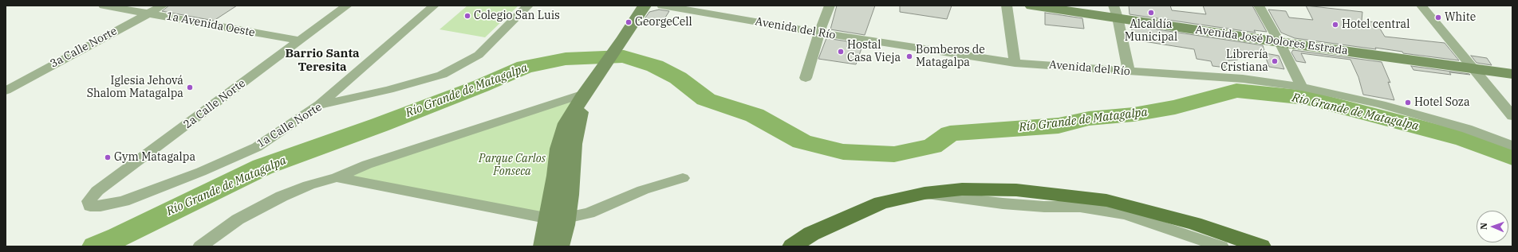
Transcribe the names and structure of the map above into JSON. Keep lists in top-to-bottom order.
{
  "streets": {
    "street": [
      "1a Avenida Oeste",
      "Avenida del Río",
      "Avenida José Dolores Estrada",
      "3a Calle Norte",
      "2a Calle Norte",
      "1a Calle Norte"
    ]
  },
  "crossings": [
    ["1a Avenida Oeste", "3a Calle Norte"],
    ["1a Avenida Oeste", "2a Calle Norte"],
    ["2a Calle Norte", "1a Calle Norte"]
  ],
  "districts": ["Barrio Santa Teresita"],
  "water": ["Río Grande de Matagalpa"],
  "parks": ["Parque Carlos Fonseca"],
  "places": [
    "Alcaldía Municipal",
    "Colegio San Luis",
    "White",
    "GeorgeCell",
    "Hotel central",
    "Hostal Casa Vieja",
    "Bomberos de Matagalpa",
    "Librería Cristiana",
    "Iglesia Jehová Shalom Matagalpa",
    "Hotel Soza",
    "Gym Matagalpa"
  ],
  "north": "left"
}
